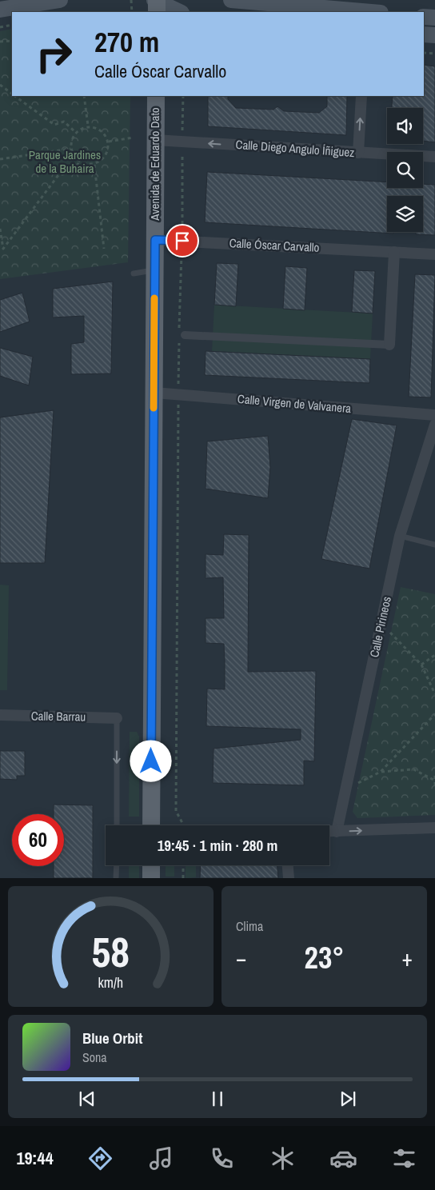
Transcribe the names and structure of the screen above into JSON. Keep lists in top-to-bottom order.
{
  "streets": {
    "main road": ["Avenida de Eduardo Dato"],
    "street": [
      "Calle Diego Angulo Íñiguez",
      "Calle Óscar Carvallo",
      "Calle Virgen de Valvanera",
      "Calle Pirineos",
      "Calle Barrau"
    ]
  },
  "crossings": [
    ["Calle Diego Angulo Íñiguez", "Avenida de Eduardo Dato"],
    ["Avenida de Eduardo Dato", "Calle Óscar Carvallo"],
    ["Avenida de Eduardo Dato", "Calle Virgen de Valvanera"]
  ],
  "one_way": ["Calle Diego Angulo Íñiguez"],
  "parks": ["Parque Jardines de la Buhaira"],
  "page": {
    "turn": ["270 m", "Calle Óscar Carvallo"],
    "limit": "60",
    "trip": "19:45 · 1 min · 280 m",
    "tile": "Clima",
    "heat": ["−", "23°", "+"],
    "song": ["Blue Orbit", "Sona"],
    "tabs": "19:44",
    "gauge": ["58", "km/h"]
  }
}
